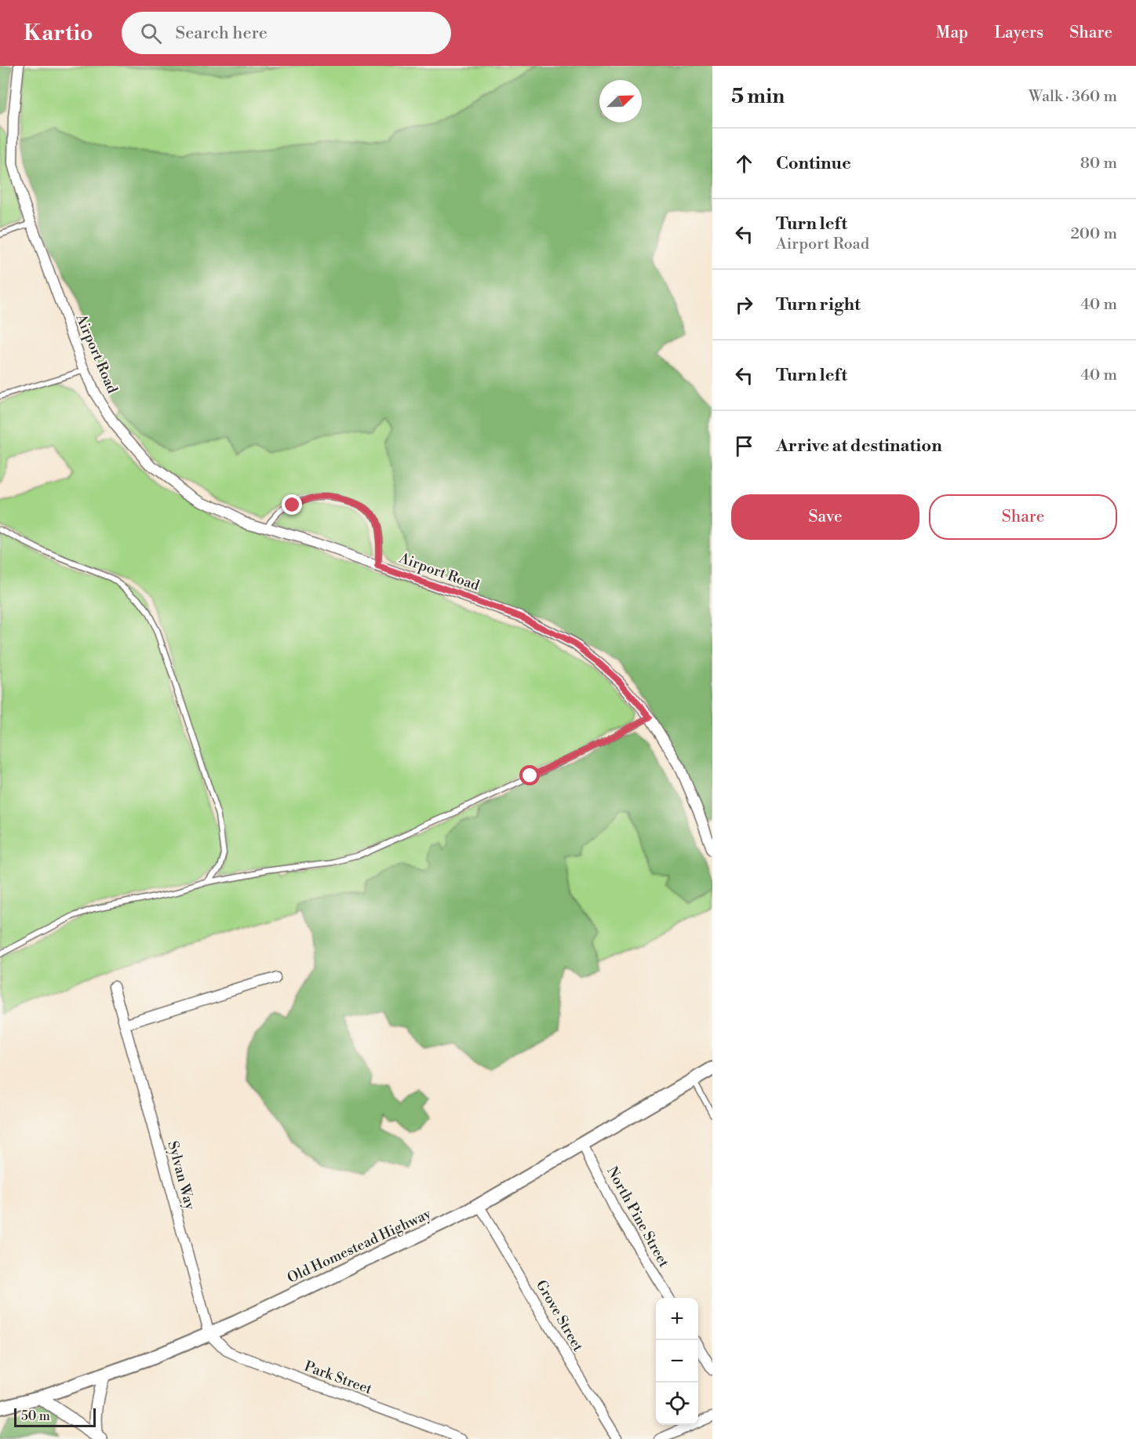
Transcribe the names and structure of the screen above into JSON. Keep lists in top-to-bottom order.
{
  "streets": {
    "main road": ["Old Homestead Highway"],
    "street": [
      "Airport Road",
      "Sylvan Way",
      "North Pine Street",
      "Grove Street",
      "Park Street"
    ]
  },
  "crossings": [
    ["Sylvan Way", "Old Homestead Highway"],
    ["Sylvan Way", "Park Street"],
    ["North Pine Street", "Old Homestead Highway"],
    ["Old Homestead Highway", "Grove Street"],
    ["Old Homestead Highway", "Park Street"]
  ],
  "scale_bar": "50 m",
  "north": "top right",
  "page": {
    "header": "Kartio",
    "search": "Search here",
    "nav": ["Map", "Layers", "Share"],
    "heading": ["5 min", "Walk · 360 m"],
    "list": [
      ["Continue", "80 m"],
      ["Turn left", "Airport Road", "200 m"],
      ["Turn right", "40 m"],
      ["Turn left", "40 m"],
      "Arrive at destination"
    ],
    "buttons": ["Save", "Share"],
    "map_buttons": ["+", "−"],
    "scale": "50 m"
  }
}
